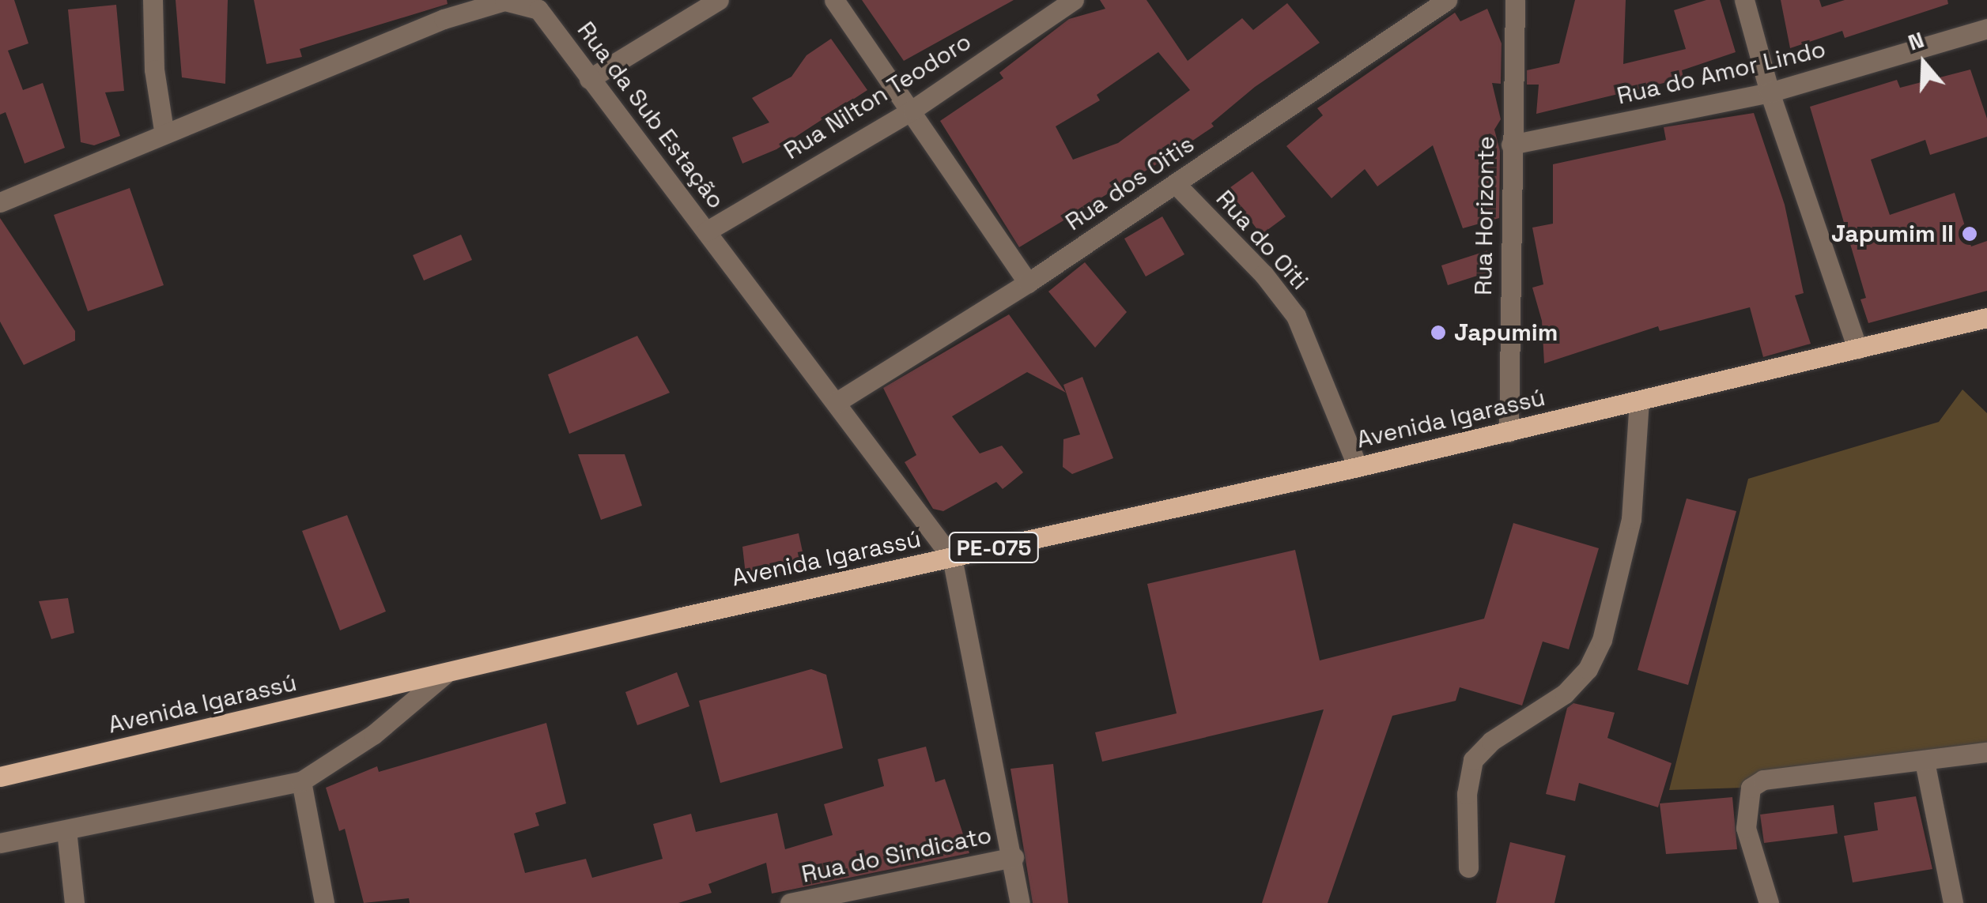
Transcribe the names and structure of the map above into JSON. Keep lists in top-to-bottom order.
{
  "streets": {
    "main road": ["Avenida Igarassú", "PE-075"],
    "street": [
      "Rua do Amor Lindo",
      "Rua Nilton Teodoro",
      "Rua da Sub Estação",
      "Rua dos Oitis",
      "Rua Horizonte",
      "Rua do Oiti",
      "Rua do Sindicato"
    ]
  },
  "crossings": [
    ["Rua do Amor Lindo", "Rua Horizonte"],
    ["Rua Nilton Teodoro", "Rua da Sub Estação"],
    ["Rua da Sub Estação", "Rua dos Oitis"],
    ["Rua da Sub Estação", "Avenida Igarassú"],
    ["Rua dos Oitis", "Rua do Oiti"],
    ["Rua Horizonte", "Avenida Igarassú"],
    ["Rua do Oiti", "Avenida Igarassú"]
  ],
  "places": ["Japumim II", "Japumim"],
  "north": "top"
}
